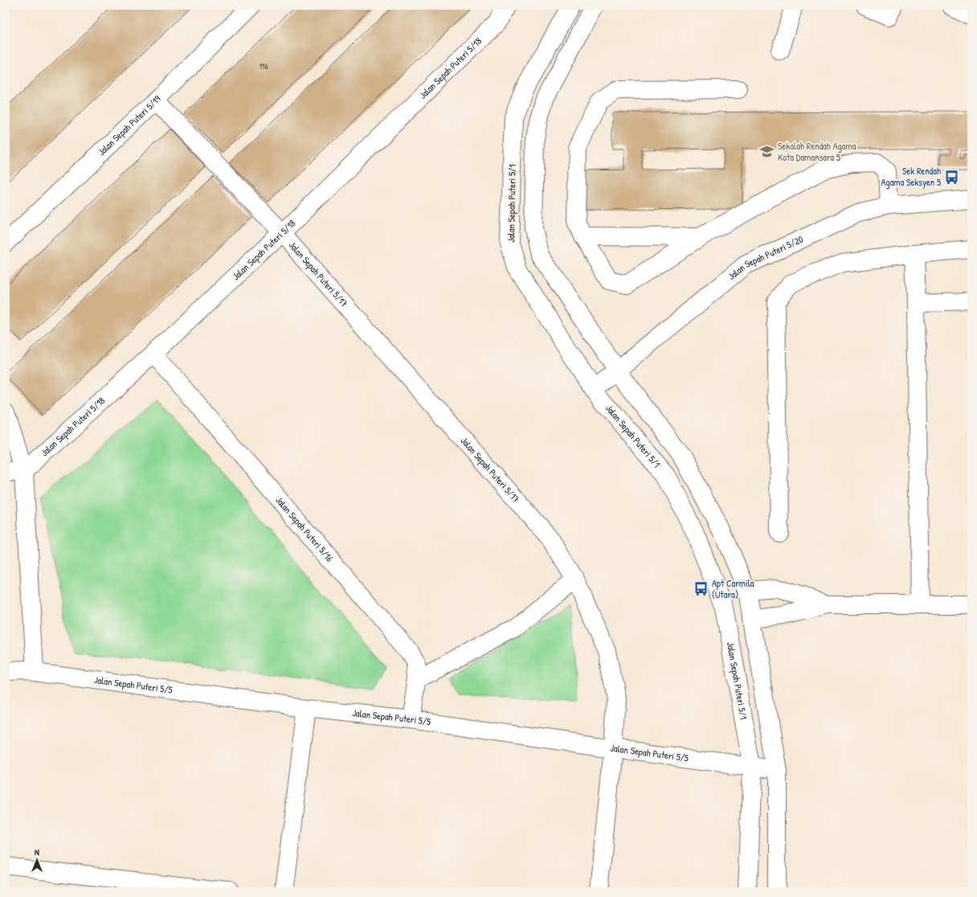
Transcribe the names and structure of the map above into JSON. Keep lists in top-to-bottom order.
{
  "streets": {
    "street": [
      "Jalan Sepah Puteri 5/18",
      "Jalan Sepah Puteri 5/19",
      "Jalan Sepah Puteri 5/1",
      "Jalan Sepah Puteri 5/20",
      "Jalan Sepah Puteri 5/17",
      "Jalan Sepah Puteri 5/16",
      "Jalan Sepah Puteri 5/5"
    ]
  },
  "crossings": [
    ["Jalan Sepah Puteri 5/18", "Jalan Sepah Puteri 5/17"],
    ["Jalan Sepah Puteri 5/18", "Jalan Sepah Puteri 5/16"],
    ["Jalan Sepah Puteri 5/19", "Jalan Sepah Puteri 5/17"],
    ["Jalan Sepah Puteri 5/1", "Jalan Sepah Puteri 5/20"],
    ["Jalan Sepah Puteri 5/1", "Jalan Sepah Puteri 5/5"],
    ["Jalan Sepah Puteri 5/17", "Jalan Sepah Puteri 5/5"],
    ["Jalan Sepah Puteri 5/16", "Jalan Sepah Puteri 5/5"]
  ],
  "places": {
    "school or university": ["Sekolah Rendah Agama Kota Damansara 5"],
    "bus stop": ["Sek Rendah Agama Seksyen 5", "Apt Carmila (Utara)"]
  },
  "house_numbers": ["116"],
  "north": "top"
}
